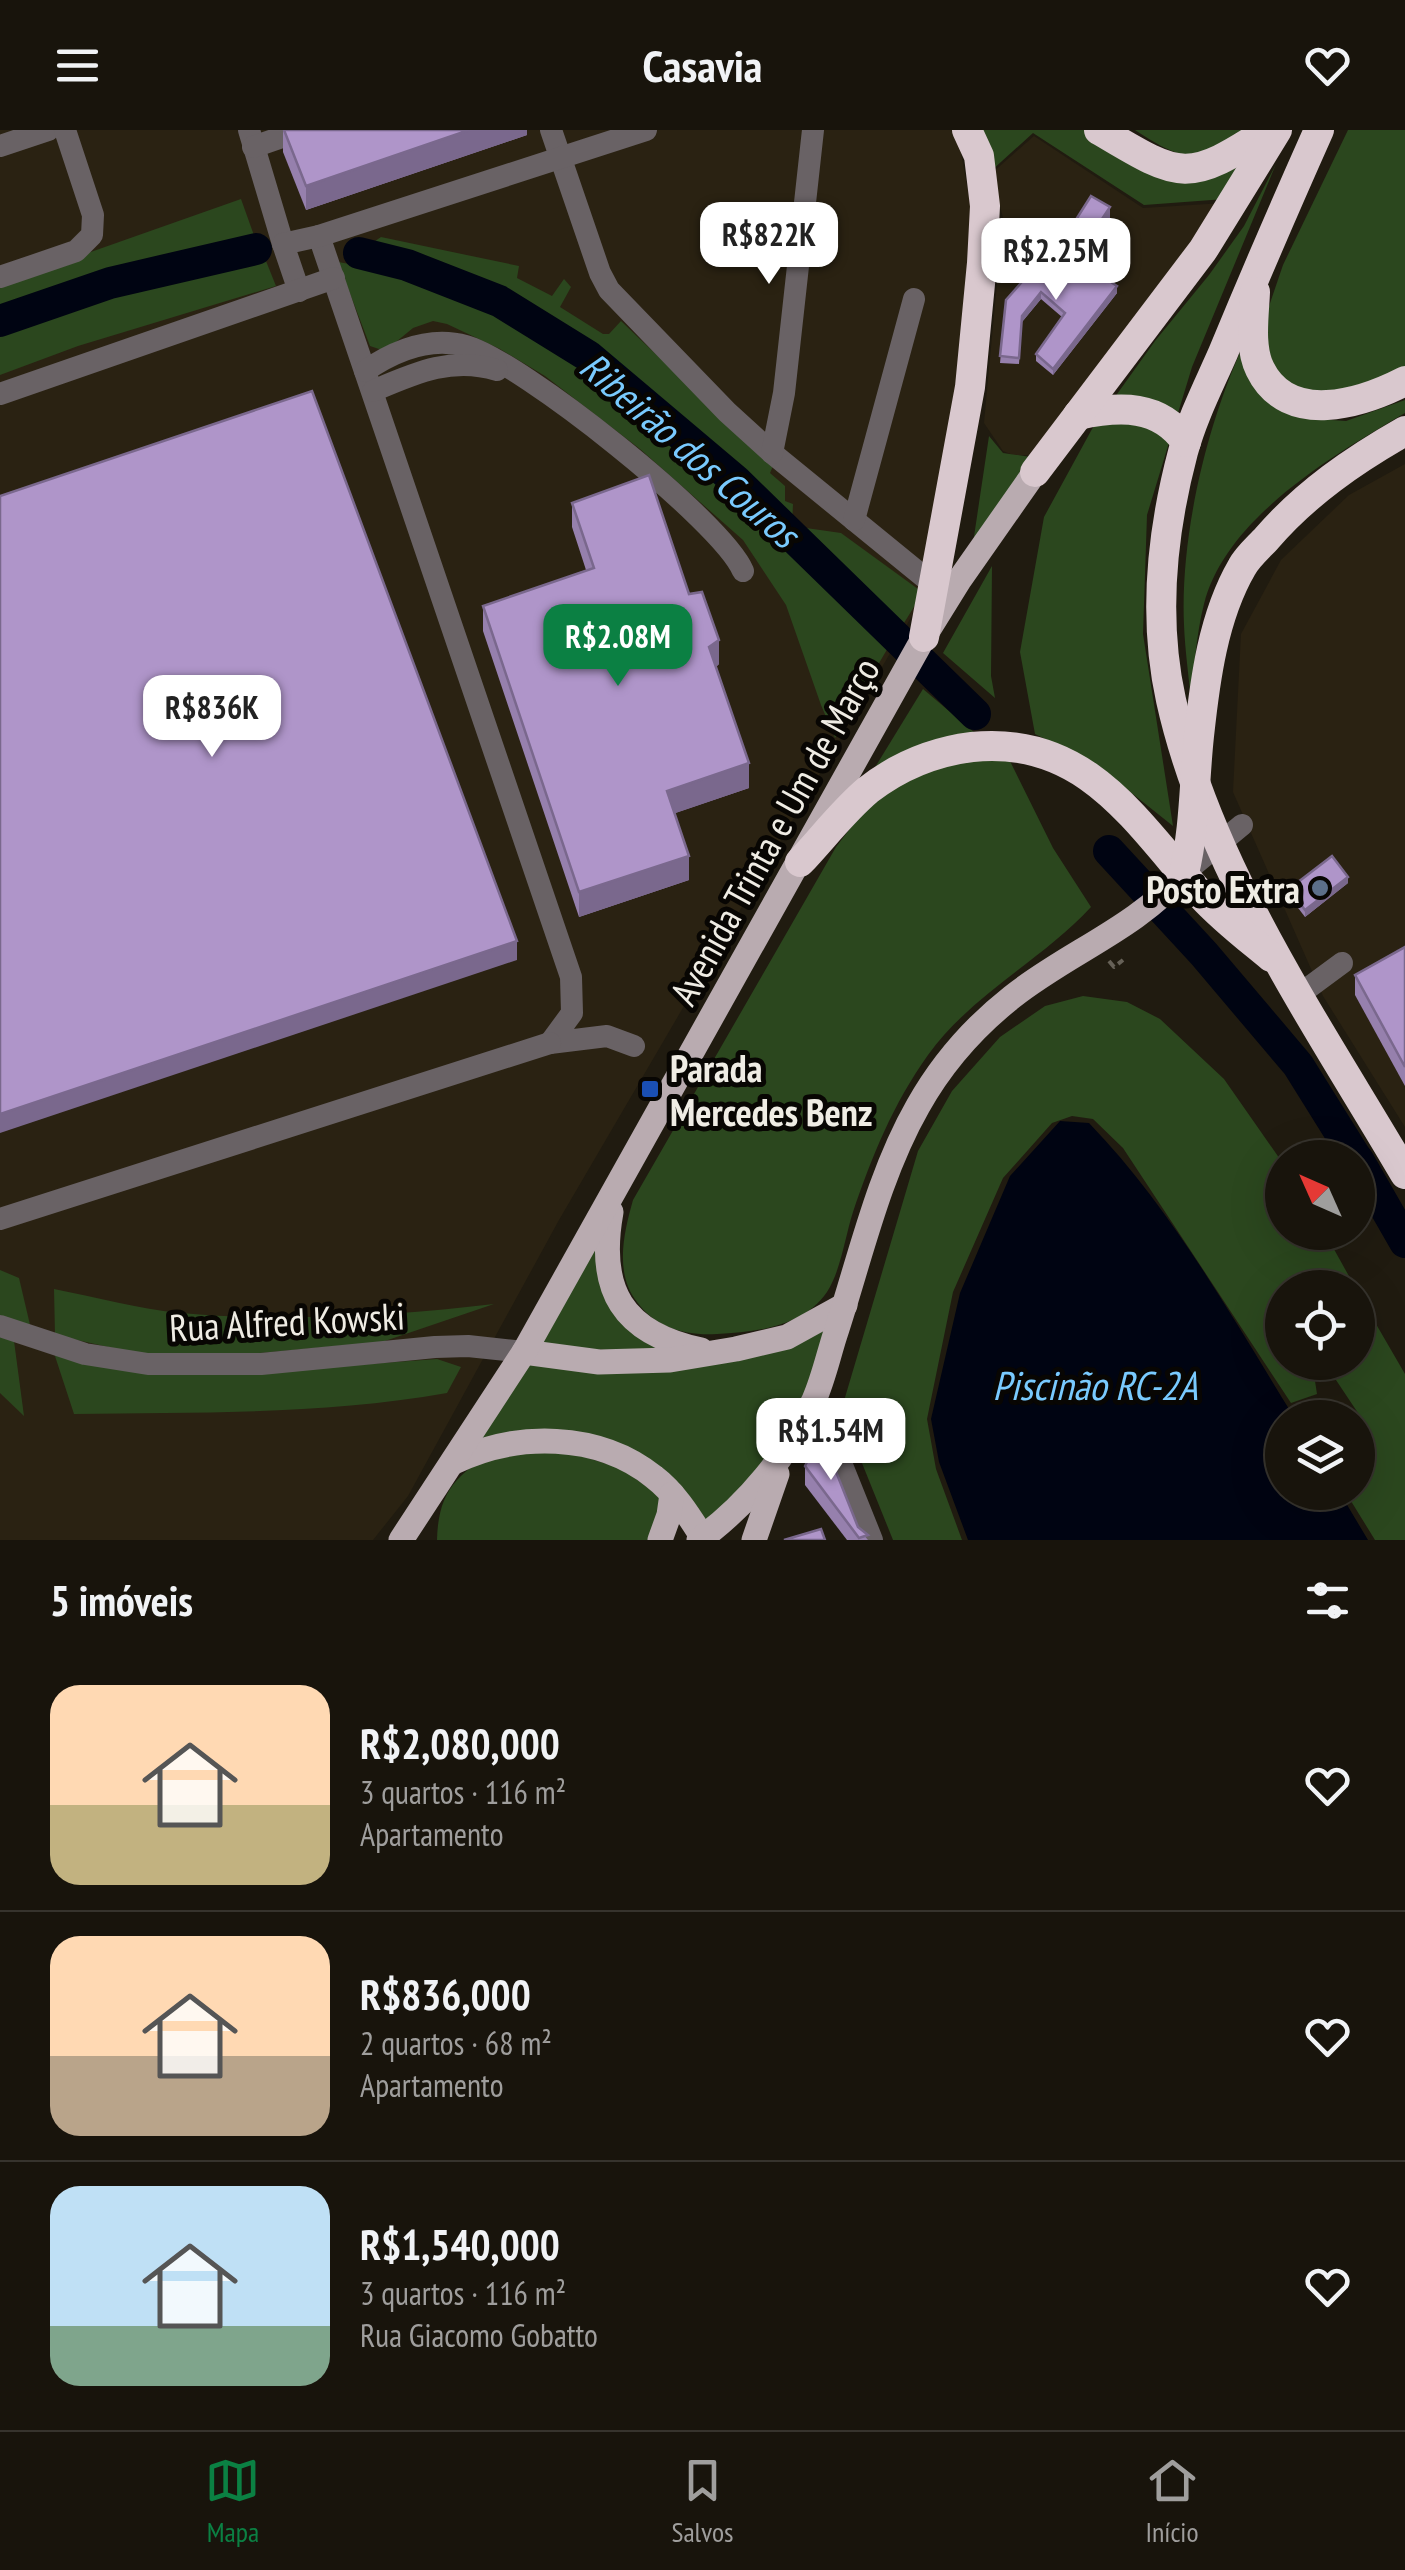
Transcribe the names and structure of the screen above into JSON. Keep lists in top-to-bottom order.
{
  "streets": {
    "main road": ["Avenida Trinta e Um de Março"],
    "street": ["Rua Alfred Kowski"]
  },
  "crossings": [
    ["Avenida Trinta e Um de Março", "Rua Alfred Kowski"]
  ],
  "water": ["Ribeirão dos Couros", "Piscinão RC-2A"],
  "places": {
    "other": ["Posto Extra"],
    "transit": ["Parada Mercedes Benz"]
  },
  "north": "top left",
  "page": {
    "header": "Casavia",
    "price": [
      "R$822K",
      "R$2.25M",
      "R$2.08M",
      "R$836K",
      "R$1.54M"
    ],
    "heading": "5 imóveis",
    "list": [
      {
        "name": "R$2,080,000",
        "note": "3 quartos · 116 m² · Apartamento"
      },
      {
        "name": "R$836,000",
        "note": "2 quartos · 68 m² · Apartamento"
      },
      {
        "name": "R$1,540,000",
        "note": "3 quartos · 116 m² · Rua Giacomo Gobatto"
      }
    ],
    "tabs": ["Mapa", "Salvos", "Início"]
  }
}
